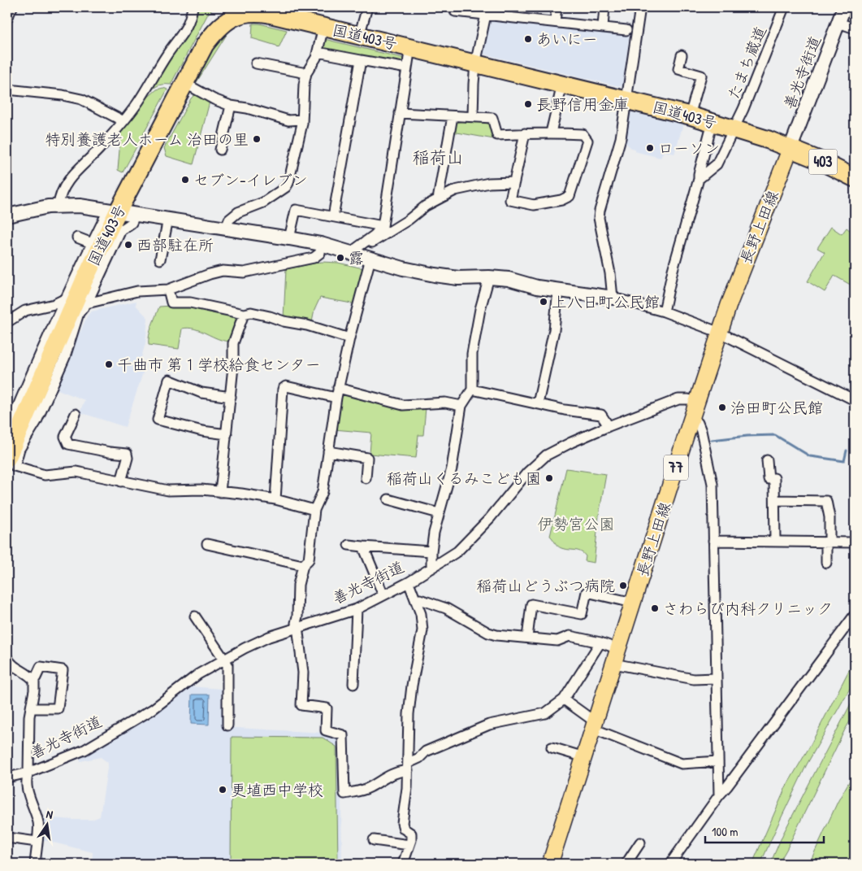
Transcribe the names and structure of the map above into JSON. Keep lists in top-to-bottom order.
{
  "streets": {
    "highway": ["国道403号", "403"],
    "main road": ["長野上田線", "77"],
    "street": ["たまち蔵道", "善光寺街道"]
  },
  "crossings": [
    ["国道403号", "たまち蔵道"],
    ["国道403号", "善光寺街道"],
    ["国道403号", "長野上田線"],
    ["善光寺街道", "長野上田線"]
  ],
  "districts": ["稲荷山"],
  "parks": ["伊勢宮公園"],
  "places": [
    "あいにー",
    "長野信用金庫",
    "特別養護老人ホーム 治田の里",
    "ローソン",
    "セブン-イレブン",
    "西部駐在所",
    "露",
    "上八日町公民館",
    "千曲市 第１学校給食センター",
    "治田町公民館",
    "稲荷山くるみこども園",
    "稲荷山どうぶつ病院",
    "さわらび内科クリニック",
    "更埴西中学校"
  ],
  "scale_bar": "100 m",
  "north": "top"
}
